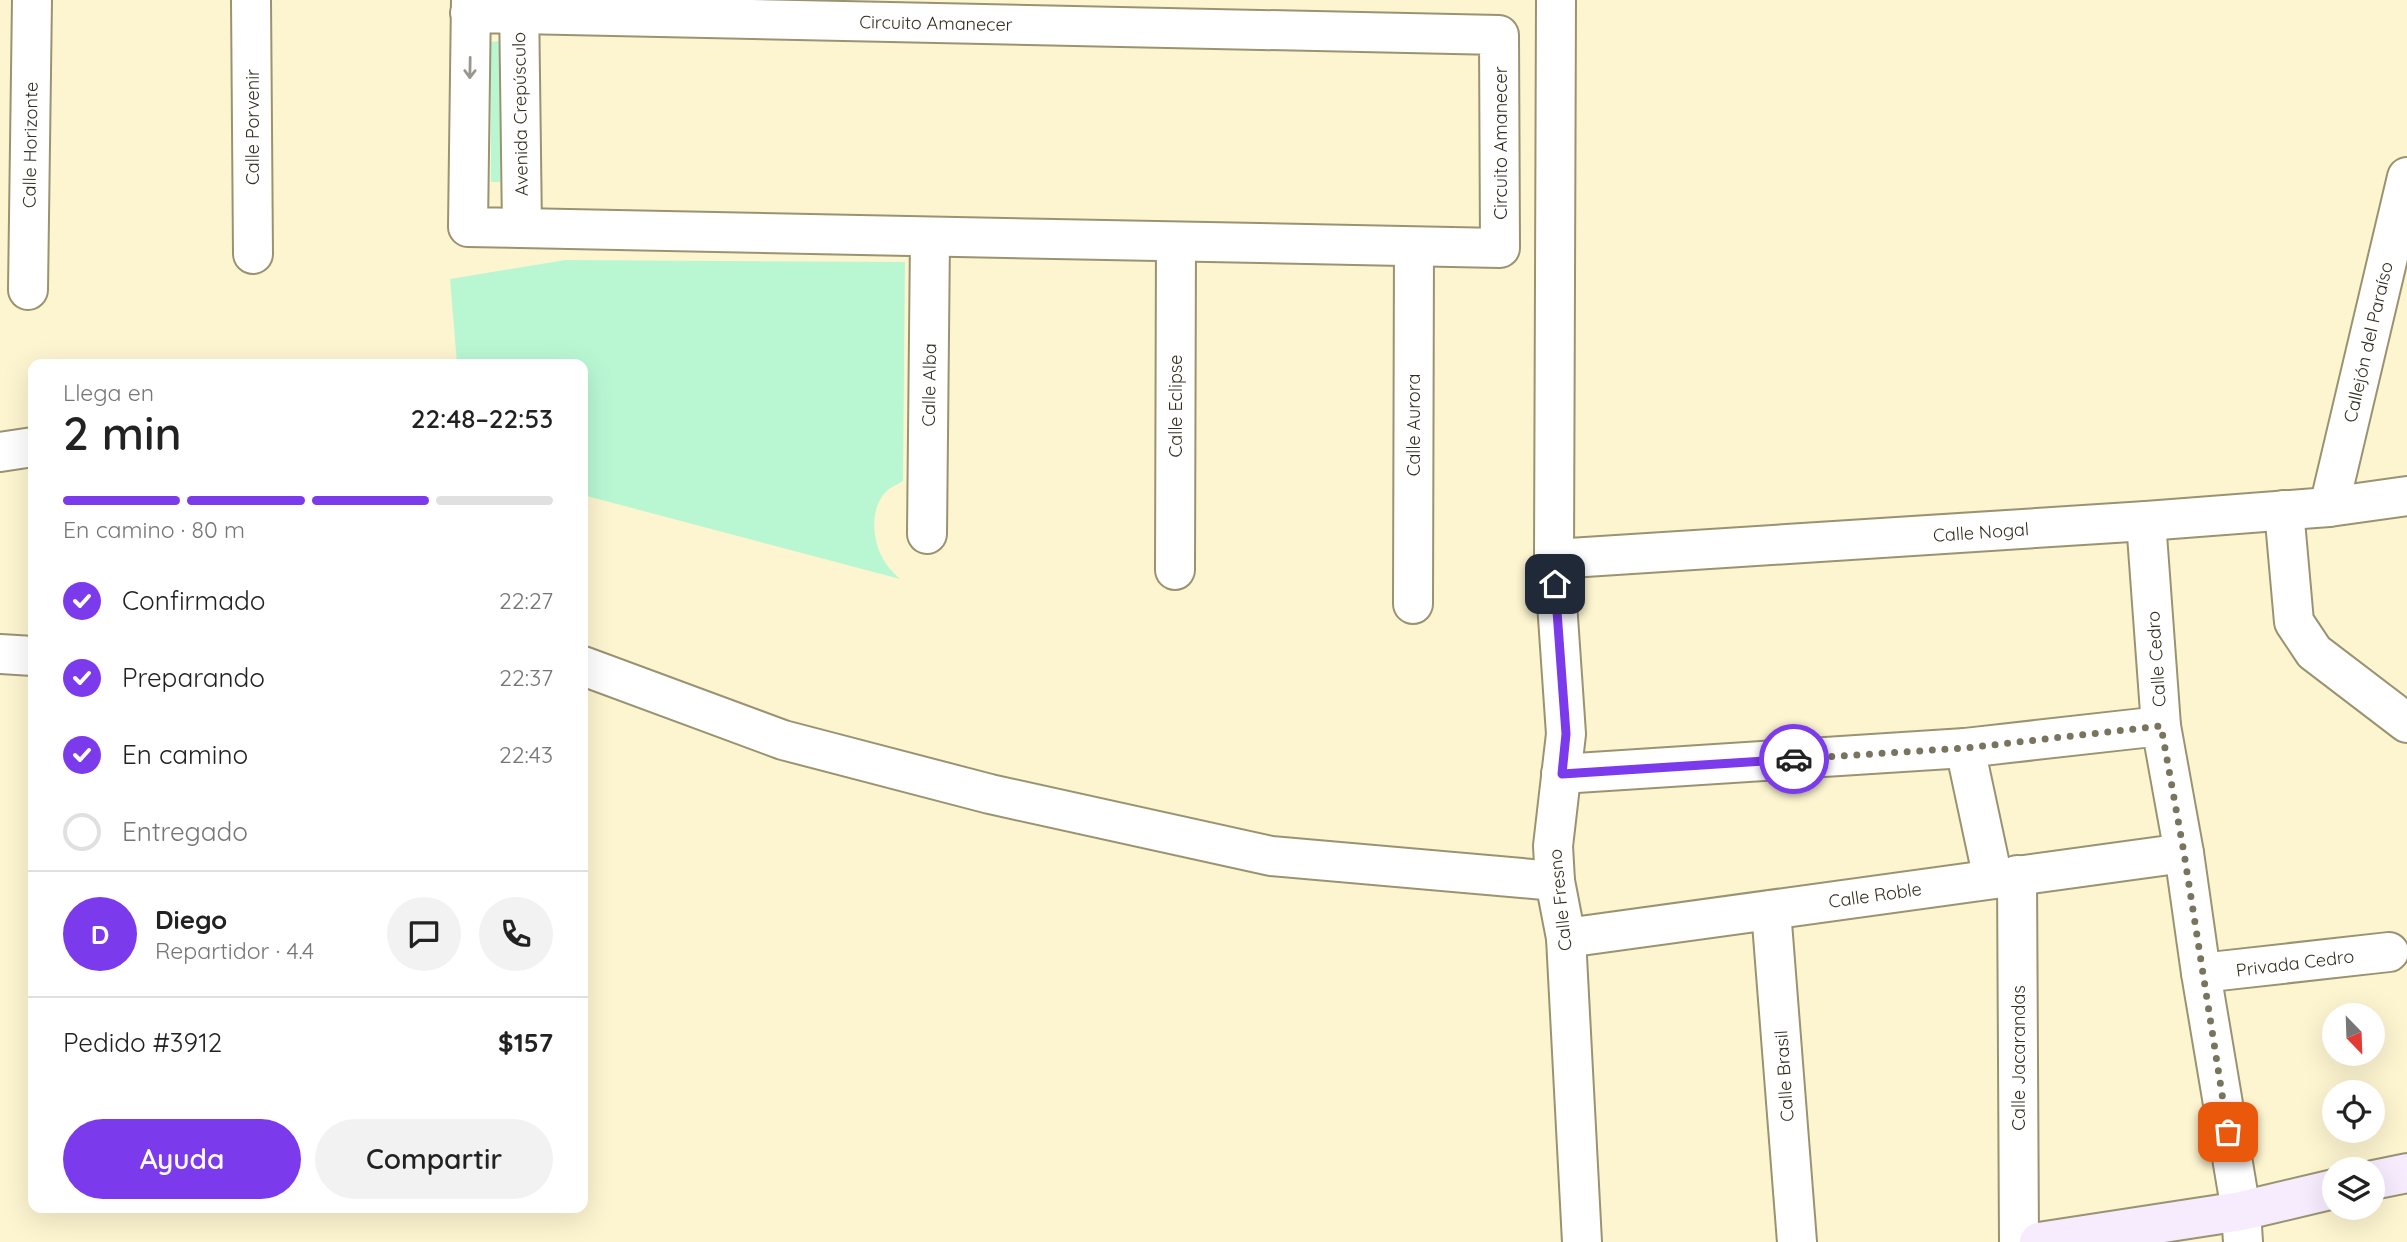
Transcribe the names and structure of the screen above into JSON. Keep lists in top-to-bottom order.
{
  "streets": {
    "street": [
      "Circuito Amanecer",
      "Avenida Crepúsculo",
      "Calle Porvenir",
      "Calle Horizonte",
      "Callejón del Paraíso",
      "Calle Alba",
      "Calle Eclipse",
      "Calle Aurora",
      "Calle Nogal",
      "Calle Cedro",
      "Calle Roble",
      "Calle Fresno",
      "Privada Cedro",
      "Calle Jacarandas",
      "Calle Brasil"
    ]
  },
  "crossings": [
    ["Circuito Amanecer", "Avenida Crepúsculo"],
    ["Circuito Amanecer", "Calle Alba"],
    ["Circuito Amanecer", "Calle Eclipse"],
    ["Circuito Amanecer", "Calle Aurora"],
    ["Callejón del Paraíso", "Calle Nogal"],
    ["Calle Nogal", "Calle Cedro"],
    ["Calle Nogal", "Calle Fresno"],
    ["Calle Cedro", "Calle Roble"],
    ["Calle Cedro", "Privada Cedro"],
    ["Calle Roble", "Calle Fresno"],
    ["Calle Roble", "Calle Jacarandas"],
    ["Calle Roble", "Calle Brasil"]
  ],
  "north": "bottom right",
  "page": {
    "heading": ["2 min", "Llega en", "22:48–22:53"],
    "panel": [
      "Diego",
      "Repartidor · 4.4",
      "Pedido #3912",
      "$157"
    ],
    "bar": "En camino · 80 m",
    "list": [
      ["Confirmado", "22:27"],
      ["Preparando", "22:37"],
      ["En camino", "22:43"],
      "Entregado"
    ],
    "round": "D",
    "buttons": ["Ayuda", "Compartir"]
  }
}
